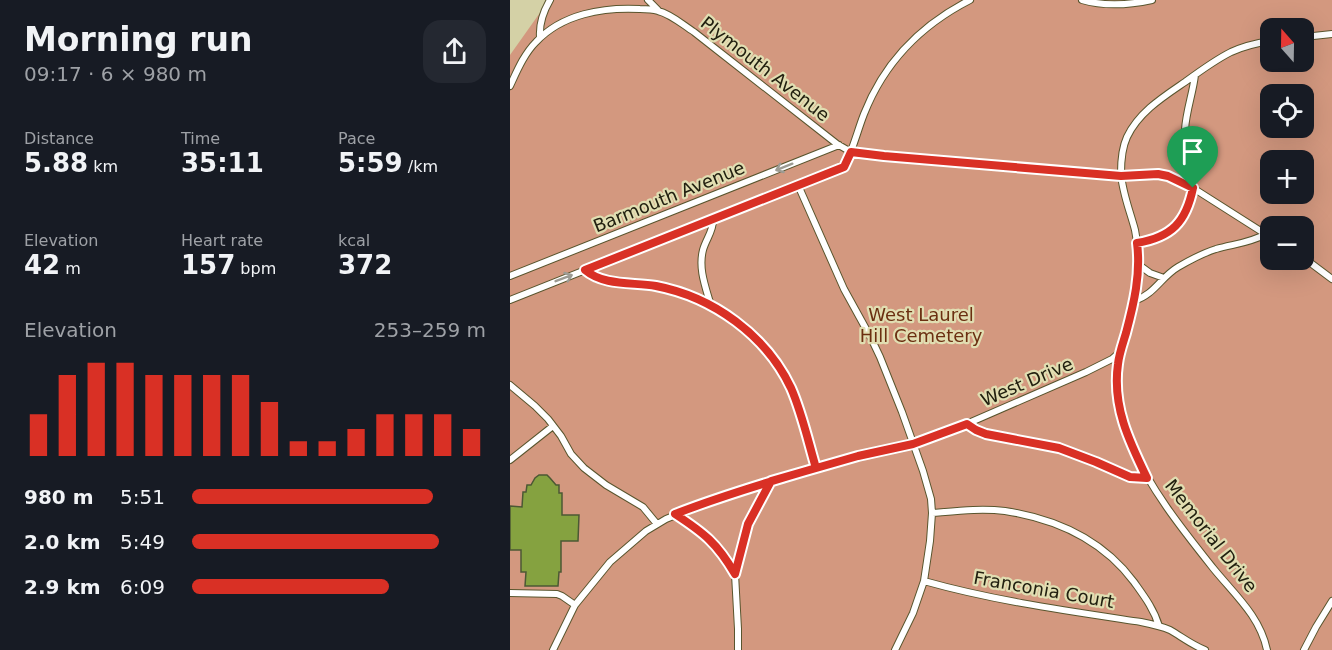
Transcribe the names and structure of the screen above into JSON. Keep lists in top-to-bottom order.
{
  "streets": {
    "lane": [
      "Plymouth Avenue",
      "Barmouth Avenue",
      "West Drive",
      "Memorial Drive",
      "Franconia Court"
    ]
  },
  "crossings": [
    ["Plymouth Avenue", "Barmouth Avenue"],
    ["West Drive", "Memorial Drive"]
  ],
  "parks": ["West Laurel Hill Cemetery"],
  "north": "top",
  "page": {
    "heading": ["Morning run", "09:17 · 6 × 980 m"],
    "map_buttons": ["+", "−"],
    "stats": [
      ["Distance", "5.88 km"],
      ["Time", "35:11"],
      ["Pace", "5:59 /km"],
      ["Elevation", "42 m"],
      ["Heart rate", "157 bpm"],
      ["kcal", "372"]
    ],
    "chart": ["Elevation", "253–259 m"],
    "list": [
      {
        "name": "980 m",
        "note": "5:51"
      },
      {
        "name": "2.0 km",
        "note": "5:49"
      },
      {
        "name": "2.9 km",
        "note": "6:09"
      }
    ]
  }
}
